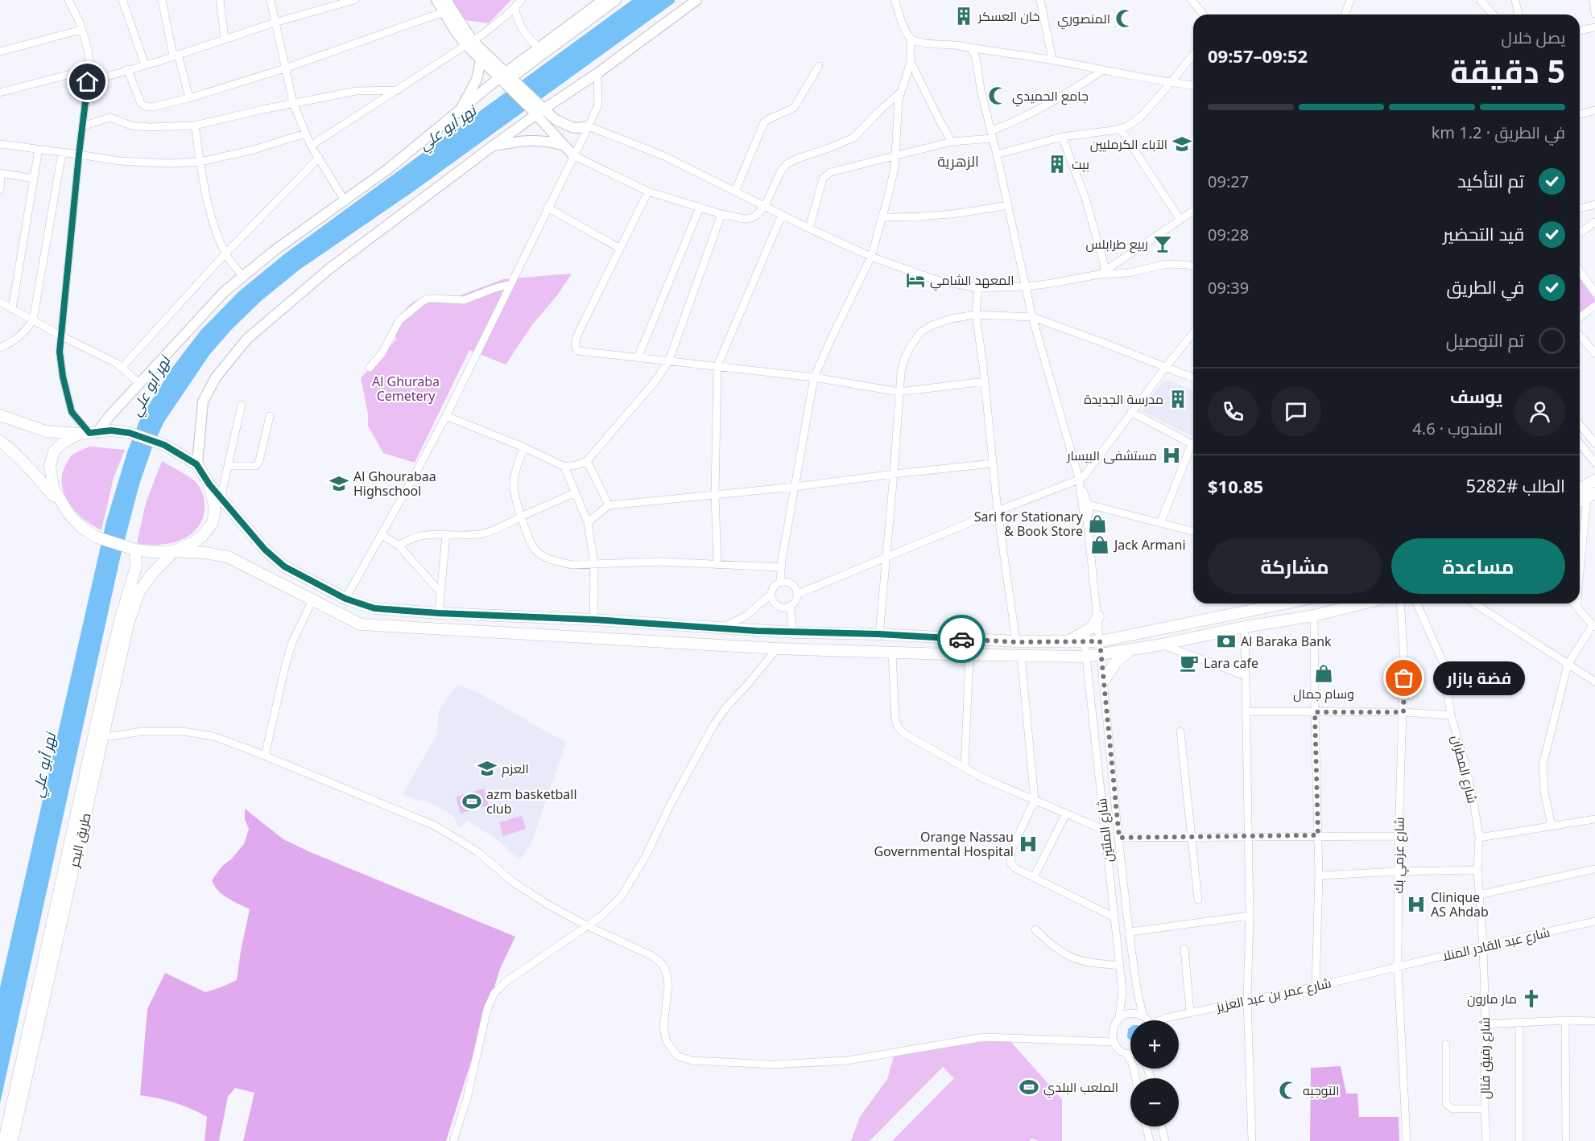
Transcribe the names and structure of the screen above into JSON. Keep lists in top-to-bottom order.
{
  "streets": {
    "highway": ["طريق البحر"],
    "street": [
      "شارع المطران",
      "شارع المئتين",
      "شارع عزمي بك",
      "شارع عبد القادر المنلا",
      "شارع عمر بن عبد العزيز",
      "شارع رفيق فتال"
    ]
  },
  "crossings": [
    ["شارع المطران", "شارع عبد القادر المنلا"],
    ["شارع المطران", "شارع رفيق فتال"],
    ["شارع عزمي بك", "شارع عبد القادر المنلا"],
    ["شارع عزمي بك", "شارع عمر بن عبد العزيز"],
    ["شارع عبد القادر المنلا", "شارع عمر بن عبد العزيز"],
    ["شارع عبد القادر المنلا", "شارع رفيق فتال"]
  ],
  "districts": ["الزهرية"],
  "water": ["نهر أبو علي"],
  "parks": ["Al Ghuraba Cemetery"],
  "places": {
    "building": ["خان العسكر", "بيت", "مدرسة الجديدة"],
    "mosque": ["المنصوري", "جامع الحميدي", "التوجيه"],
    "school or university": ["الآباء الكرمليين", "Al Ghourabaa Highschool", "العزم"],
    "bar": ["ربيع طرابلس"],
    "hotel": ["المعهد الشامي"],
    "hospital": ["مستشفی البيسار", "Orange Nassau Governmental Hospital", "Clinique AS Ahdab"],
    "shop": ["Sari for Stationary & Book Store", "Jack Armani", "وسام جمال"],
    "bank": ["Al Baraka Bank"],
    "cafe": ["Lara cafe"],
    "other": ["فضة بازار"],
    "sports": ["azm basketball club", "الملعب البلدي"],
    "church": ["مار مارون"]
  },
  "page": {
    "heading": ["5 دقيقة", "يصل خلال", "09:52–09:57"],
    "panel": [
      "يوسف",
      "المندوب · 4.6",
      "الطلب #5282",
      "$10.85"
    ],
    "bar": "في الطريق · 1.2 km",
    "list": [
      ["تم التأكيد", "09:27"],
      ["قيد التحضير", "09:28"],
      ["في الطريق", "09:39"],
      "تم التوصيل"
    ],
    "buttons": ["مساعدة", "مشاركة"],
    "bubble": "فضة بازار",
    "map_buttons": ["+", "−"]
  }
}
